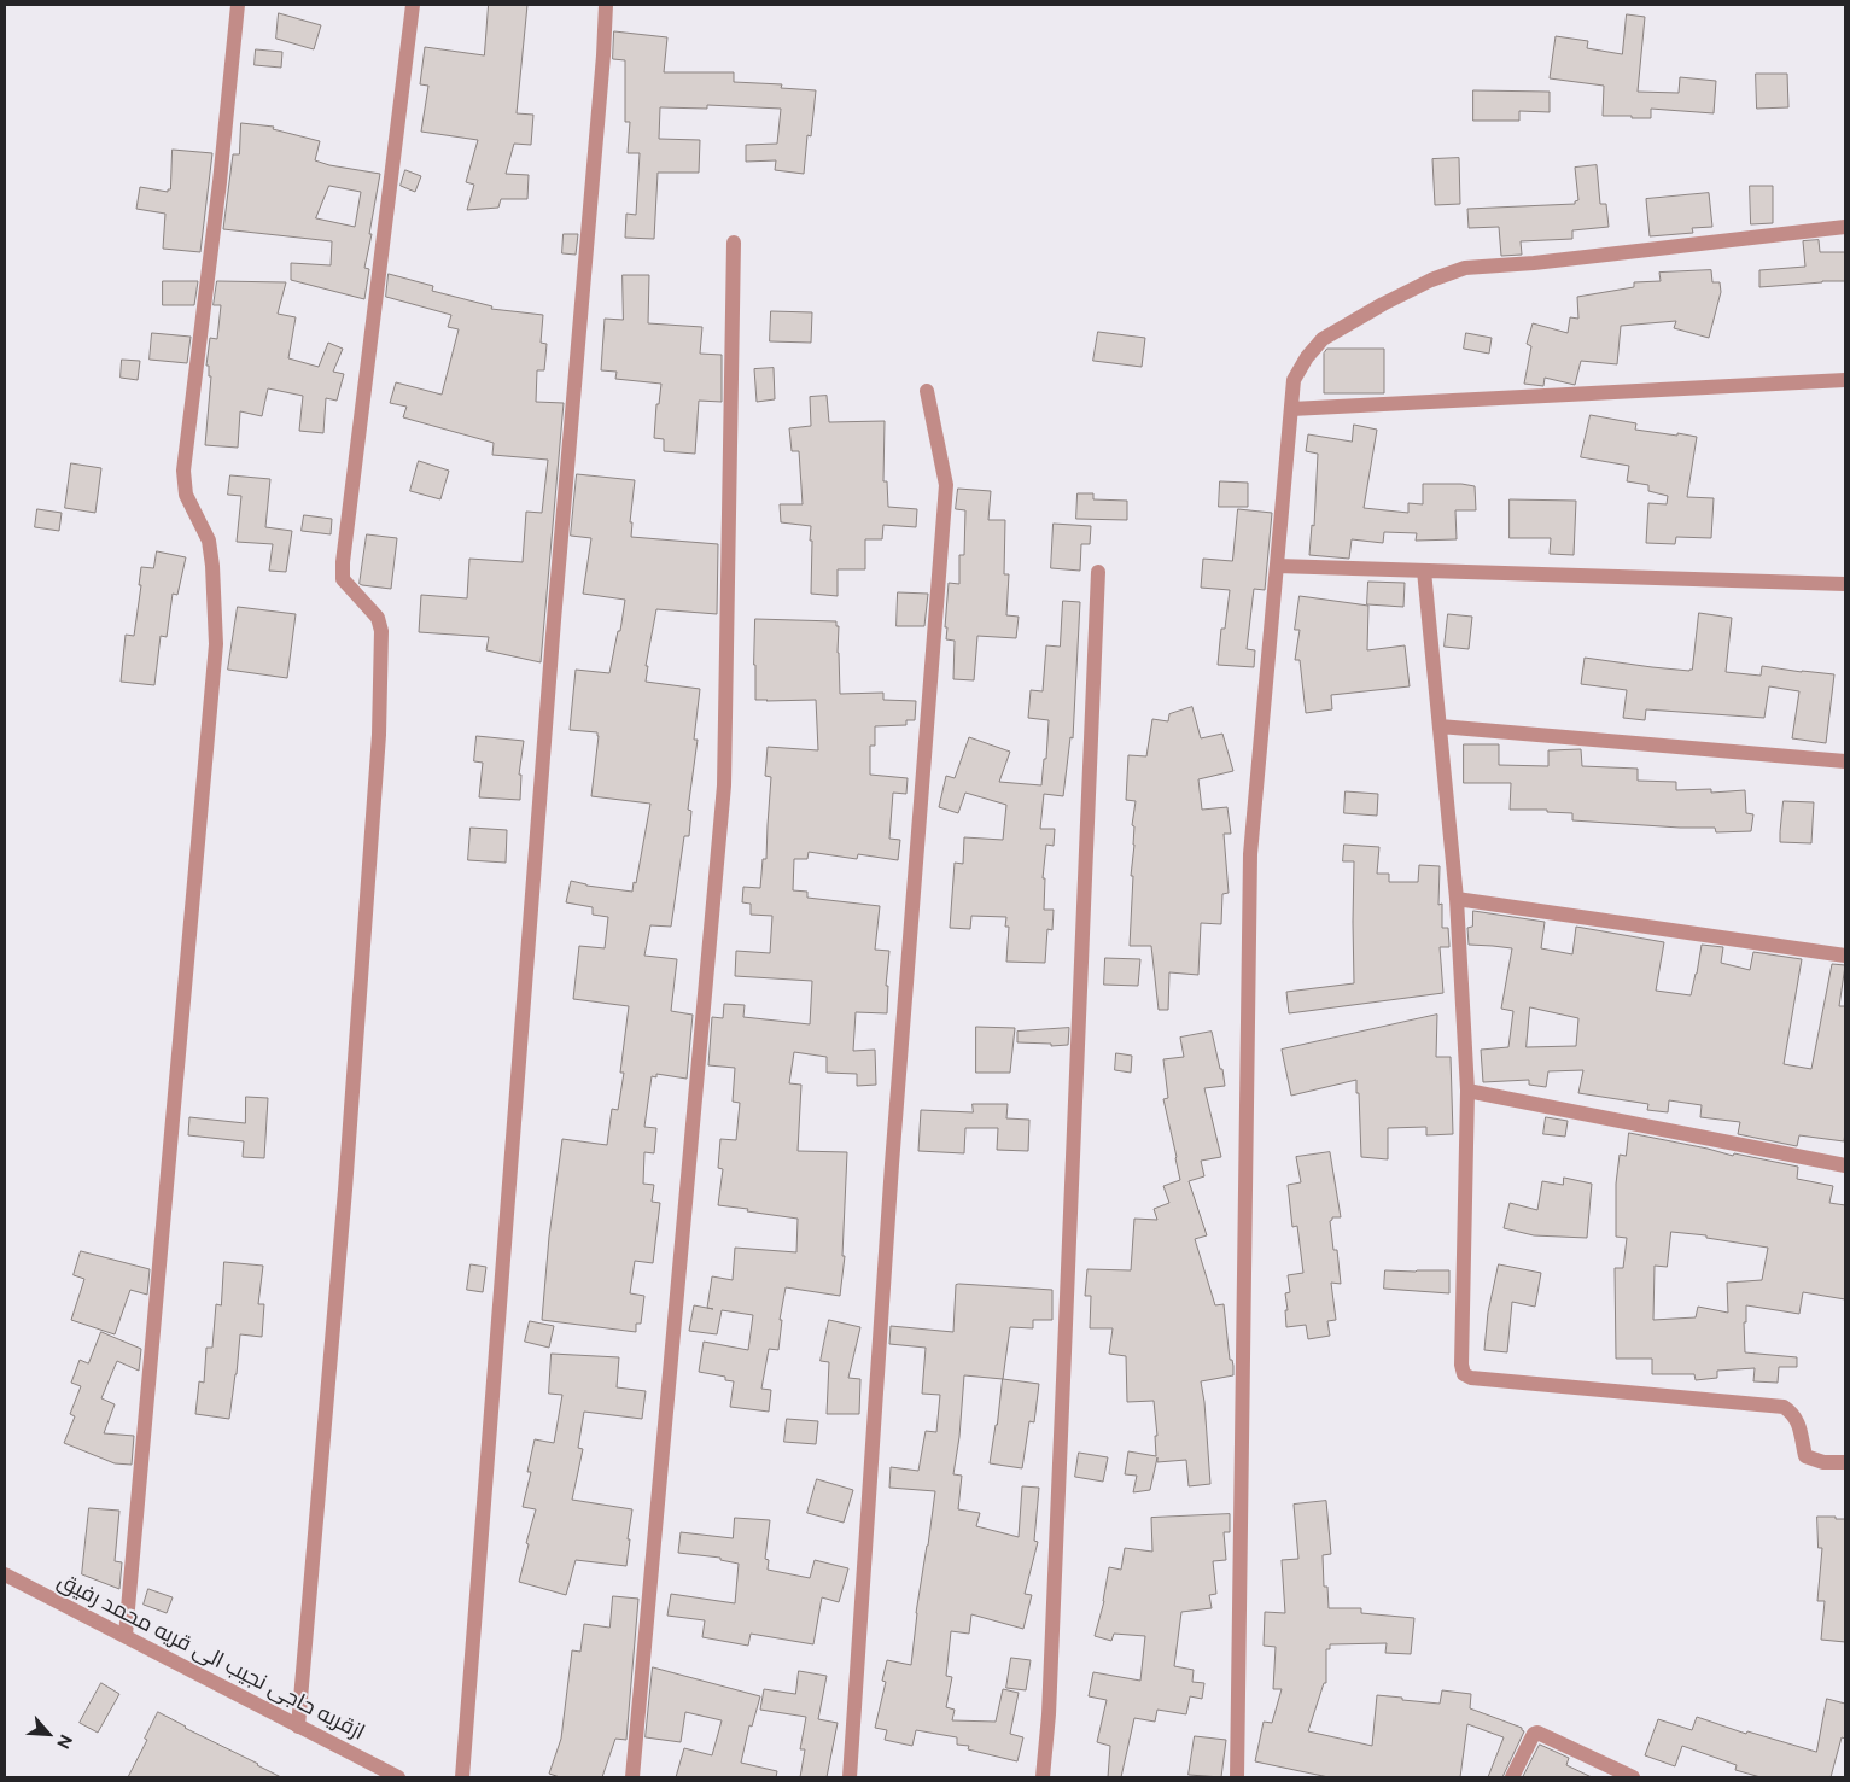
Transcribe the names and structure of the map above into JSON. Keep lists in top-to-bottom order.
{
  "streets": {
    "street": ["ازقریه حاجی نجیب الی قریه محمد رفیق"]
  },
  "north": "bottom right"
}
